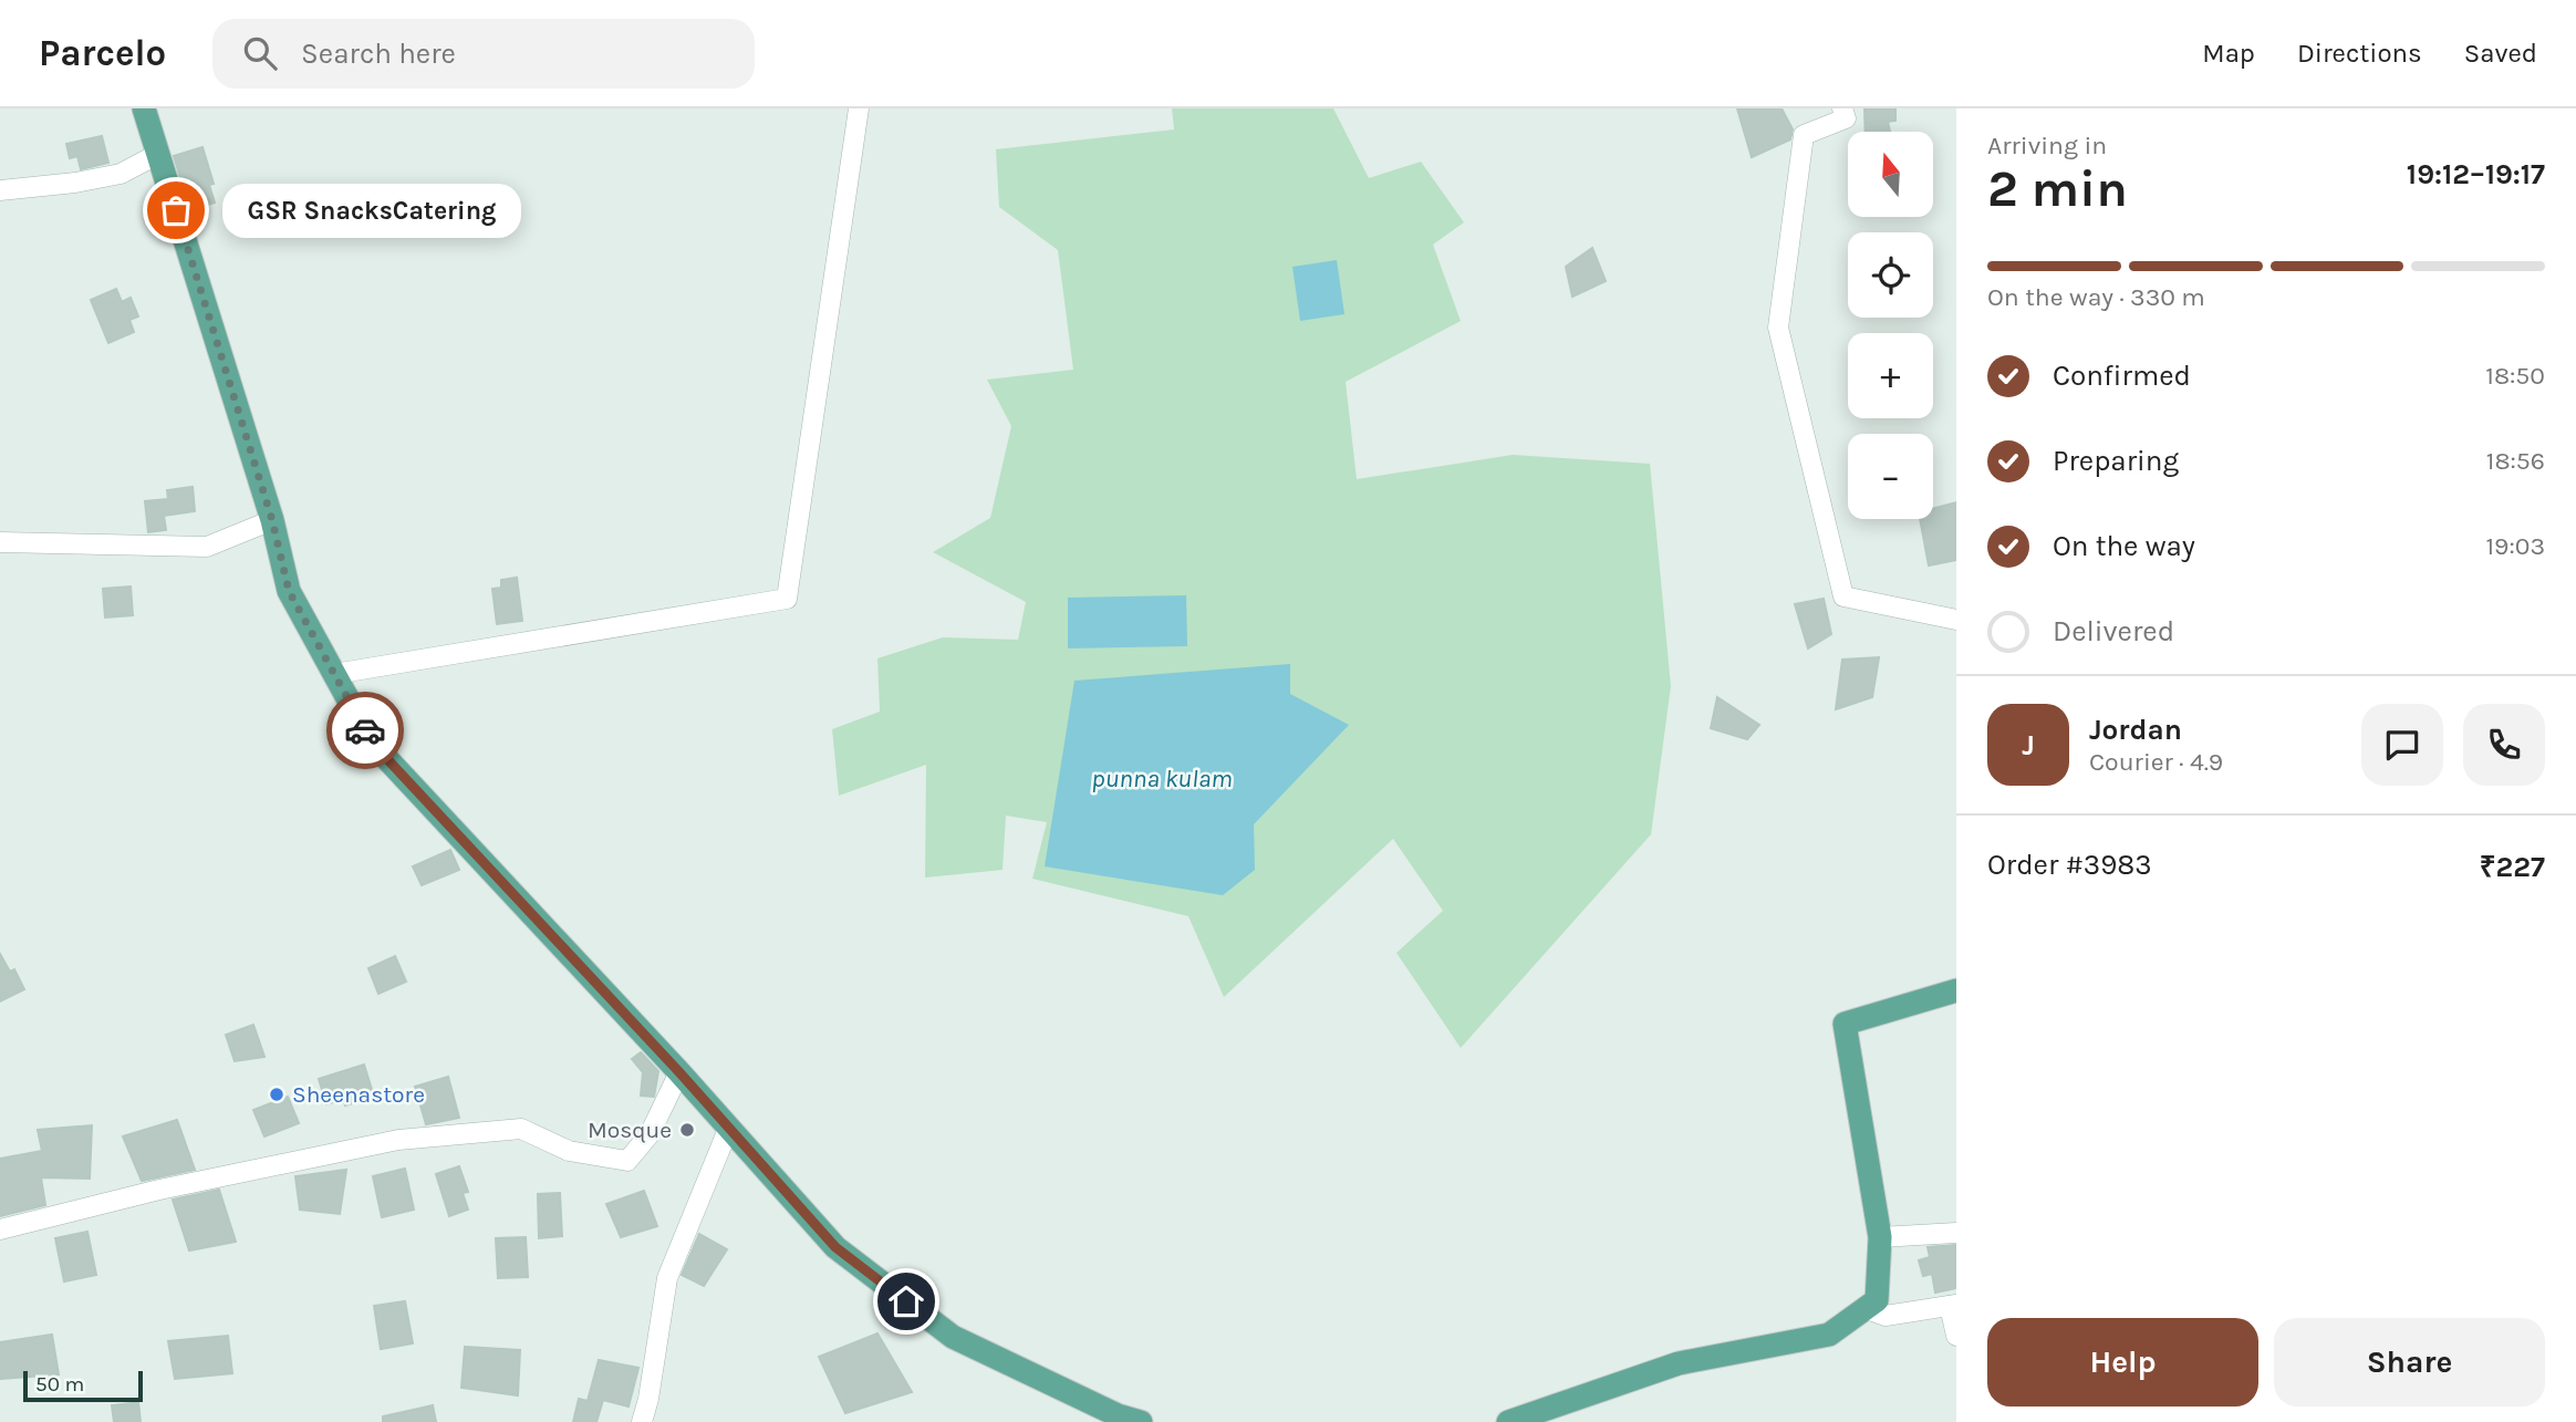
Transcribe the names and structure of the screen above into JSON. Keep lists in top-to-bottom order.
{
  "water": ["punna kulam"],
  "places": ["GSR SnacksCatering", "Sheenastore", "Mosque"],
  "scale_bar": "50 m",
  "north": "top",
  "page": {
    "header": "Parcelo",
    "search": "Search here",
    "nav": ["Map", "Directions", "Saved"],
    "heading": ["2 min", "Arriving in", "19:12–19:17"],
    "panel": [
      "Jordan",
      "Courier · 4.9",
      "Order #3983",
      "₹227"
    ],
    "map_buttons": ["+", "−"],
    "bubble": "GSR SnacksCatering",
    "bar": "On the way · 330 m",
    "list": [
      ["Confirmed", "18:50"],
      ["Preparing", "18:56"],
      ["On the way", "19:03"],
      "Delivered"
    ],
    "round": "J",
    "buttons": ["Help", "Share"],
    "scale": "50 m"
  }
}
